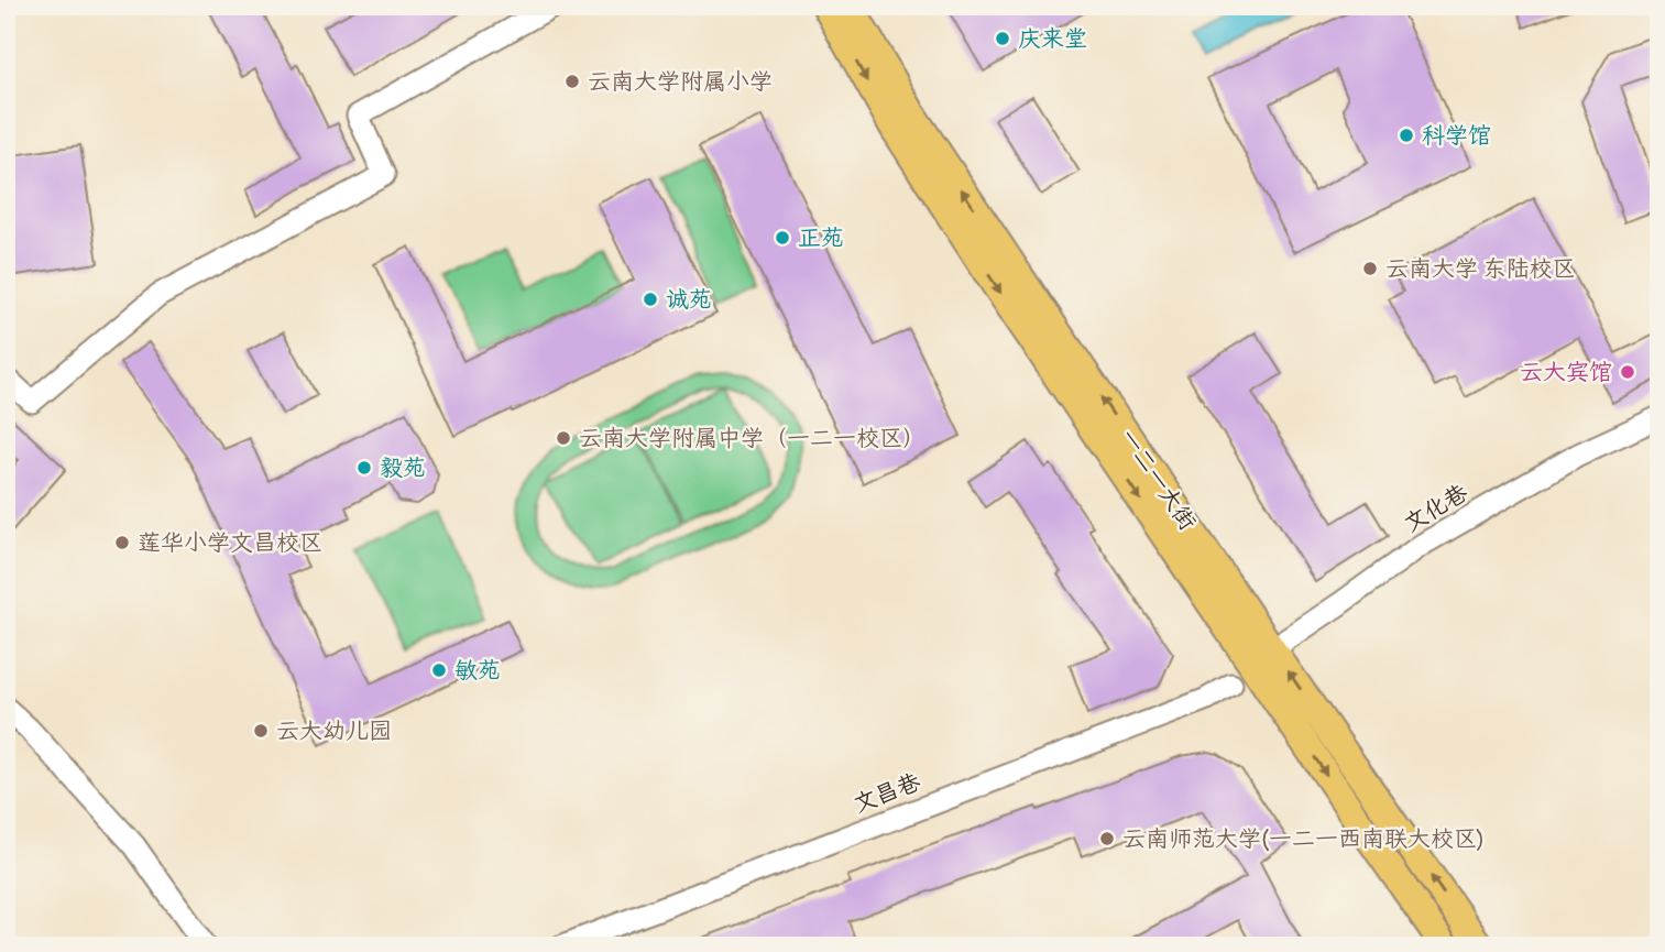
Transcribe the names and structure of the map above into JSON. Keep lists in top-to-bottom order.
{
  "streets": {
    "main road": ["一二一大街"],
    "street": ["文化巷", "文昌巷"]
  },
  "crossings": [
    ["一二一大街", "文化巷"]
  ],
  "places": [
    "庆来堂",
    "云南大学附属小学",
    "科学馆",
    "正苑",
    "云南大学 东陆校区",
    "诚苑",
    "云大宾馆",
    "云南大学附属中学（一二一校区）",
    "毅苑",
    "莲华小学文昌校区",
    "敏苑",
    "云大幼儿园",
    "云南师范大学(一二一西南联大校区)"
  ]
}
